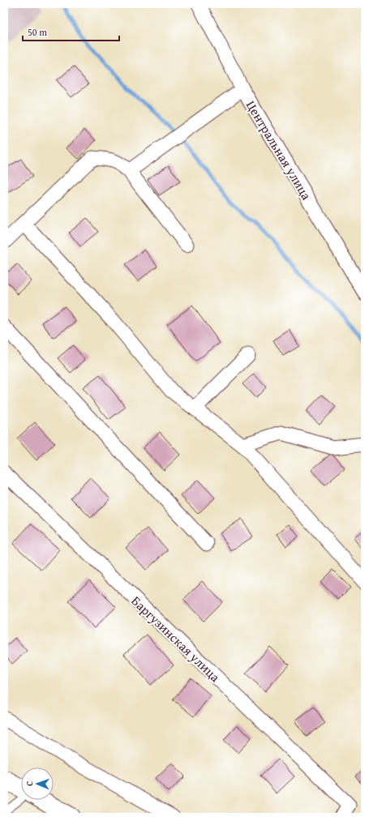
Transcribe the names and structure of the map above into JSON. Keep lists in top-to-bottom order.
{
  "streets": {
    "street": ["Центральная улица", "Баргузинская улица"]
  },
  "scale_bar": "50 m",
  "north": "left"
}
